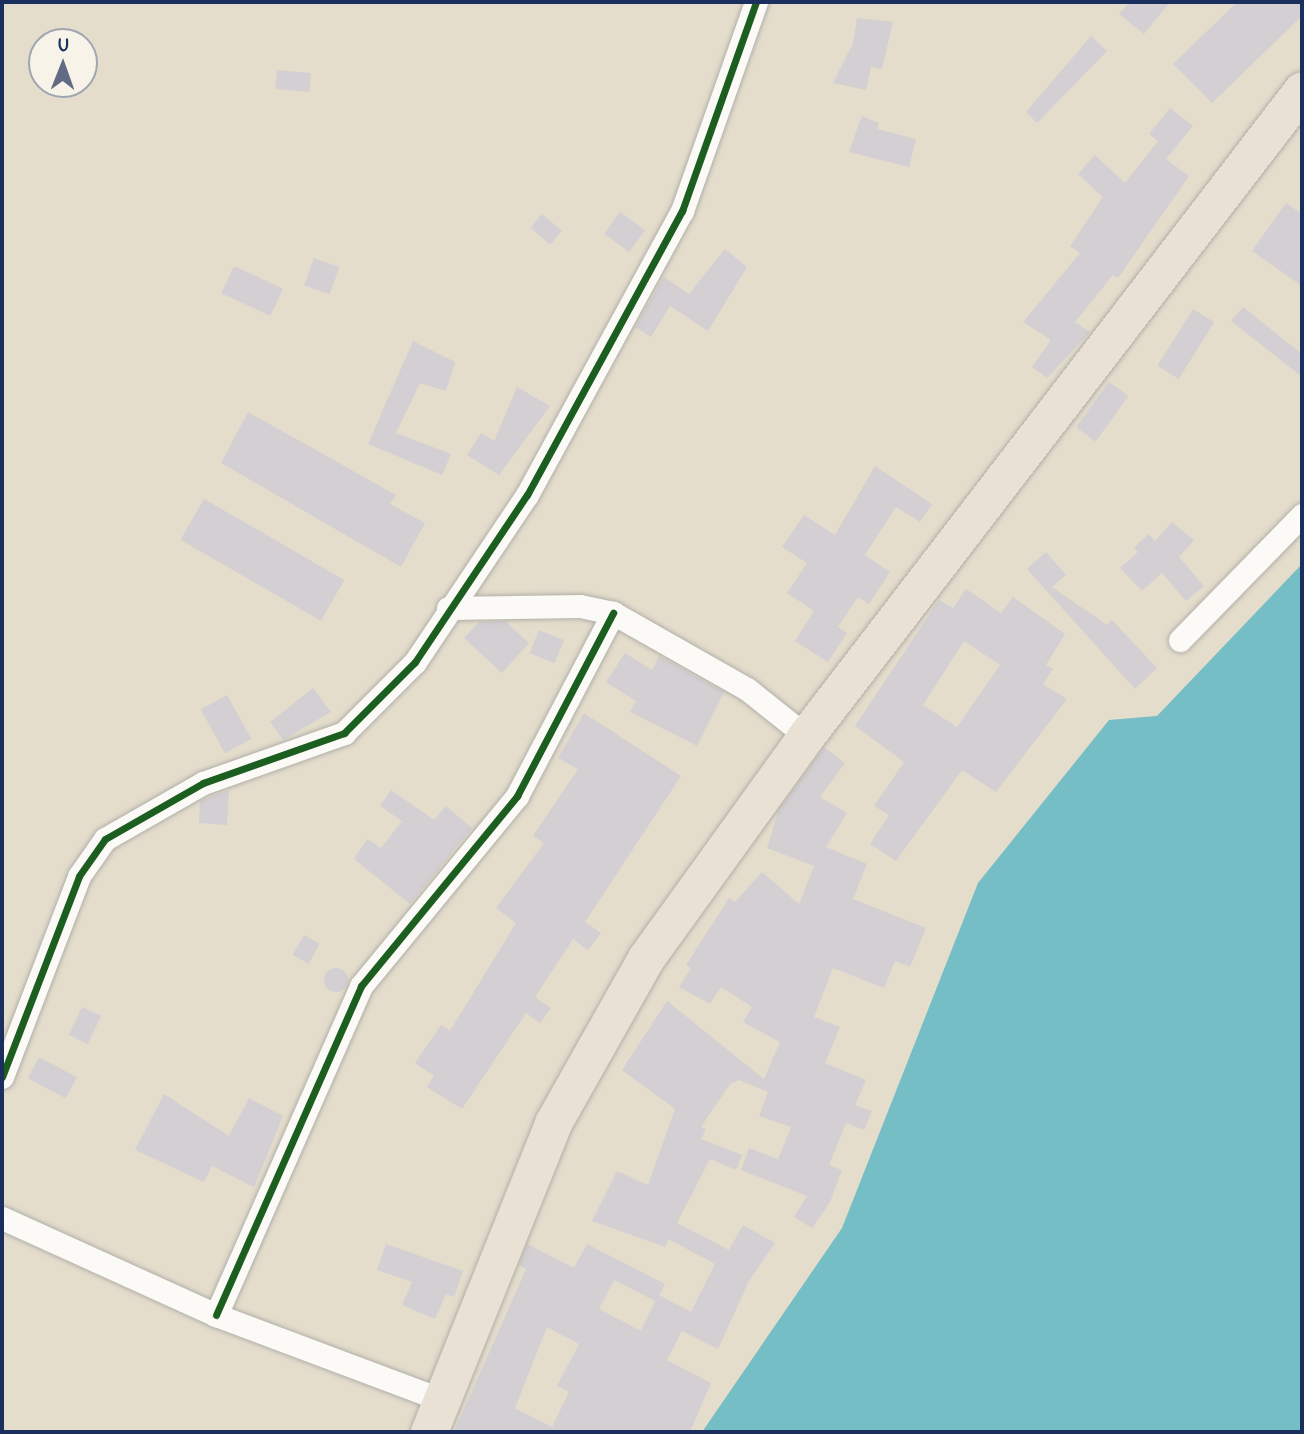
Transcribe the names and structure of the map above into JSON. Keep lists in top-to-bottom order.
{
  "north": "top"
}
